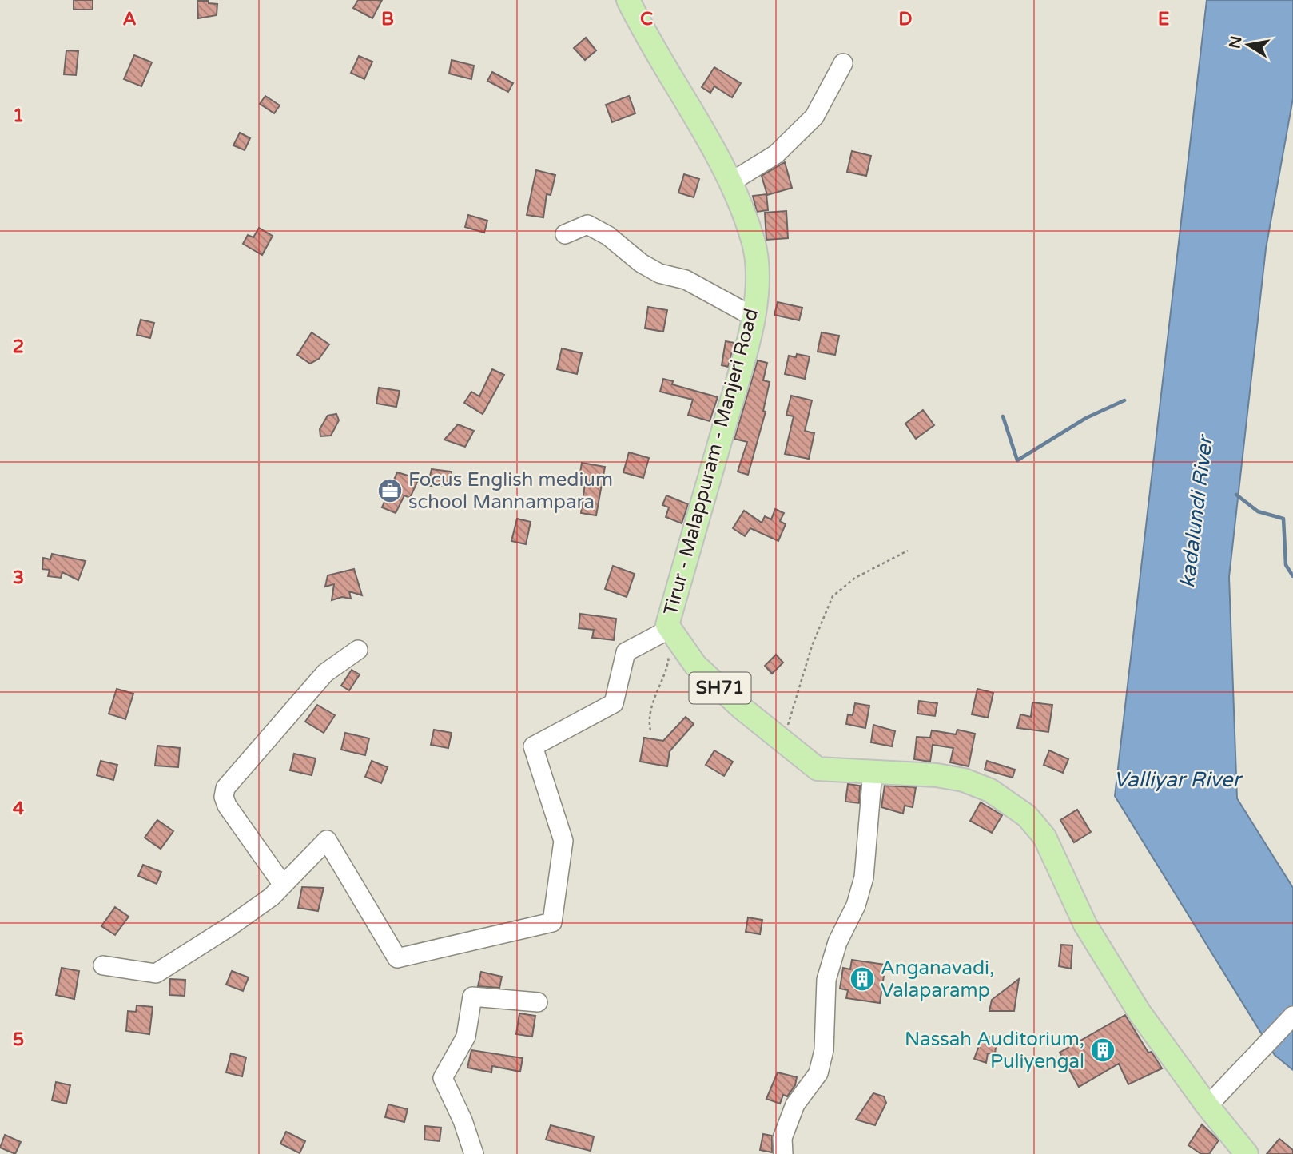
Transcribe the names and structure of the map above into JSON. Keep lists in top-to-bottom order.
{
  "streets": {
    "main road": ["Tirur - Malappuram - Manjeri Road", "SH71"]
  },
  "water": ["kadalundi River", "Valliyar River"],
  "places": {
    "office": ["Focus English medium school Mannampara"],
    "building": ["Anganavadi, Valaparamp", "Nassah Auditorium, Puliyengal"]
  },
  "north": "left",
  "grid": {
    "columns": [
      "A",
      "B",
      "C",
      "D",
      "E"
    ],
    "rows": [
      "1",
      "2",
      "3",
      "4",
      "5"
    ]
  }
}
